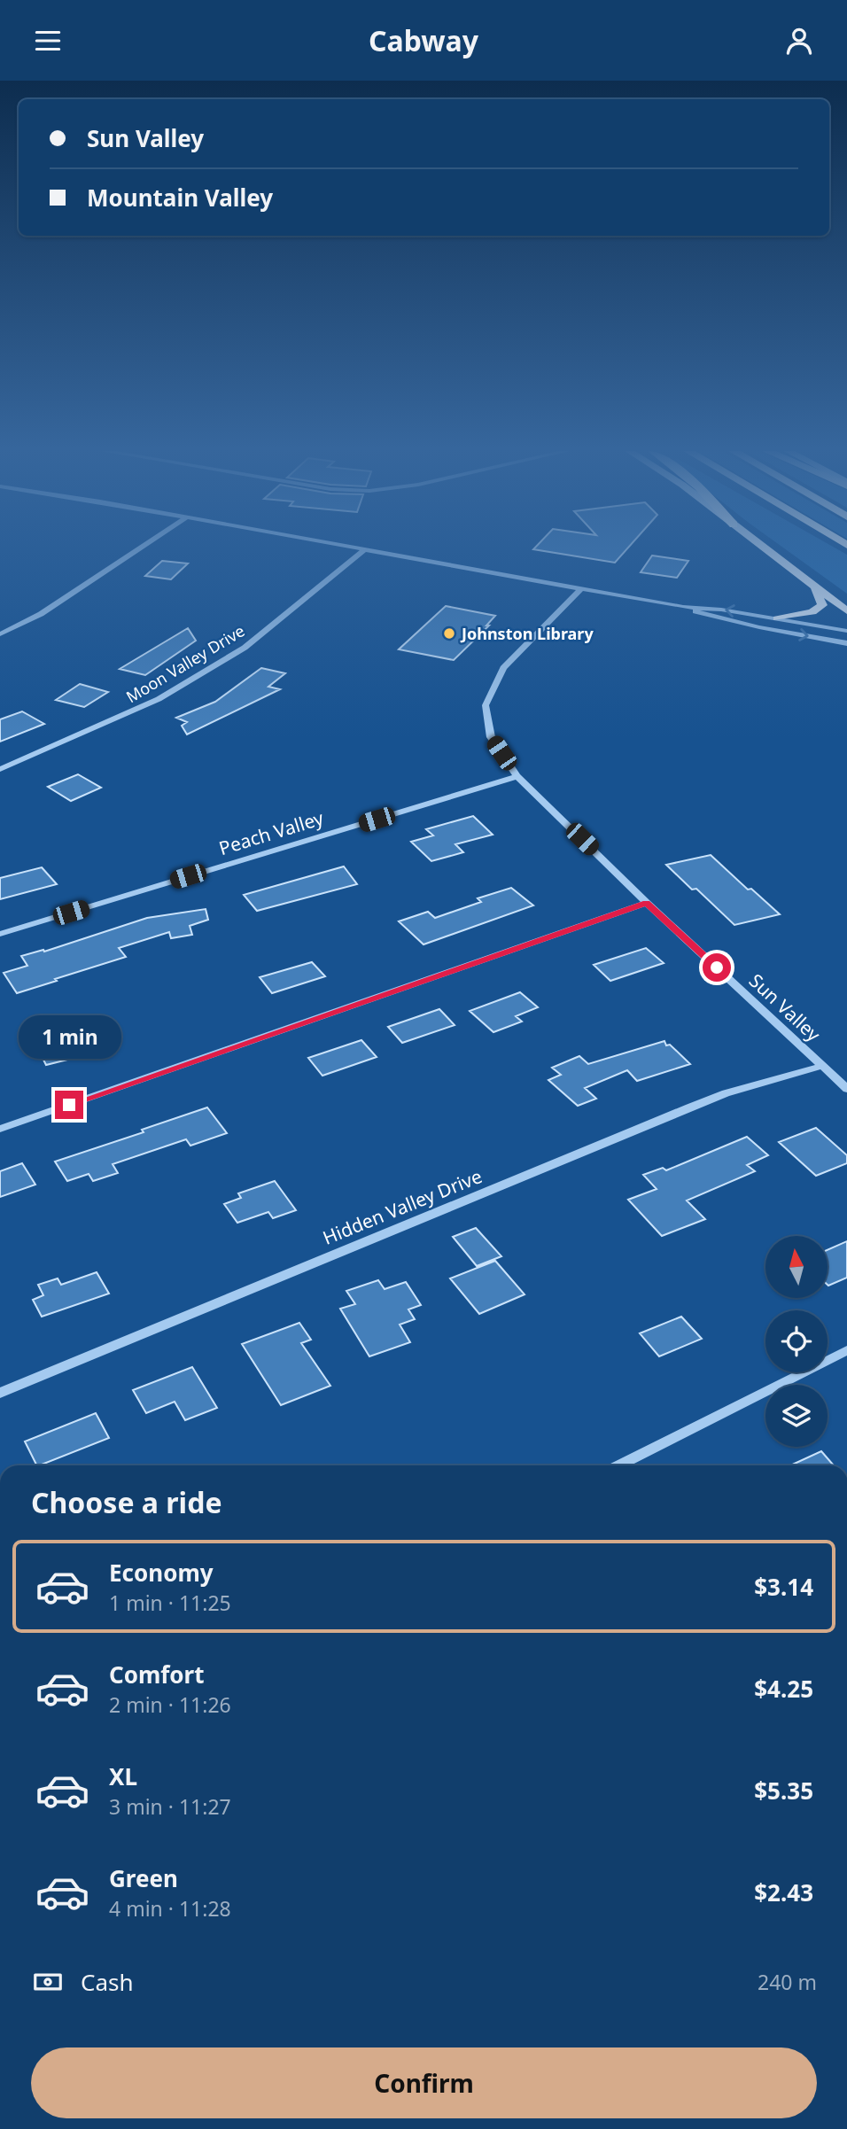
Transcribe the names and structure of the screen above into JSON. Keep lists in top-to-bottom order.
{
  "streets": {
    "street": [
      "Moon Valley Drive",
      "Peach Valley",
      "Sun Valley",
      "Hidden Valley Drive"
    ]
  },
  "crossings": [
    ["Peach Valley", "Sun Valley"],
    ["Sun Valley", "Hidden Valley Drive"]
  ],
  "places": ["Johnston Library"],
  "north": "top",
  "page": {
    "header": "Cabway",
    "banner": ["Sun Valley", "Mountain Valley"],
    "bubble": "1 min",
    "heading": "Choose a ride",
    "list": [
      {
        "name": "Economy",
        "note": "1 min · 11:25",
        "value": "$3.14"
      },
      {
        "name": "Comfort",
        "note": "2 min · 11:26",
        "value": "$4.25"
      },
      {
        "name": "XL",
        "note": "3 min · 11:27",
        "value": "$5.35"
      },
      {
        "name": "Green",
        "note": "4 min · 11:28",
        "value": "$2.43"
      }
    ],
    "pay": ["Cash", "240 m"],
    "buttons": "Confirm"
  }
}
